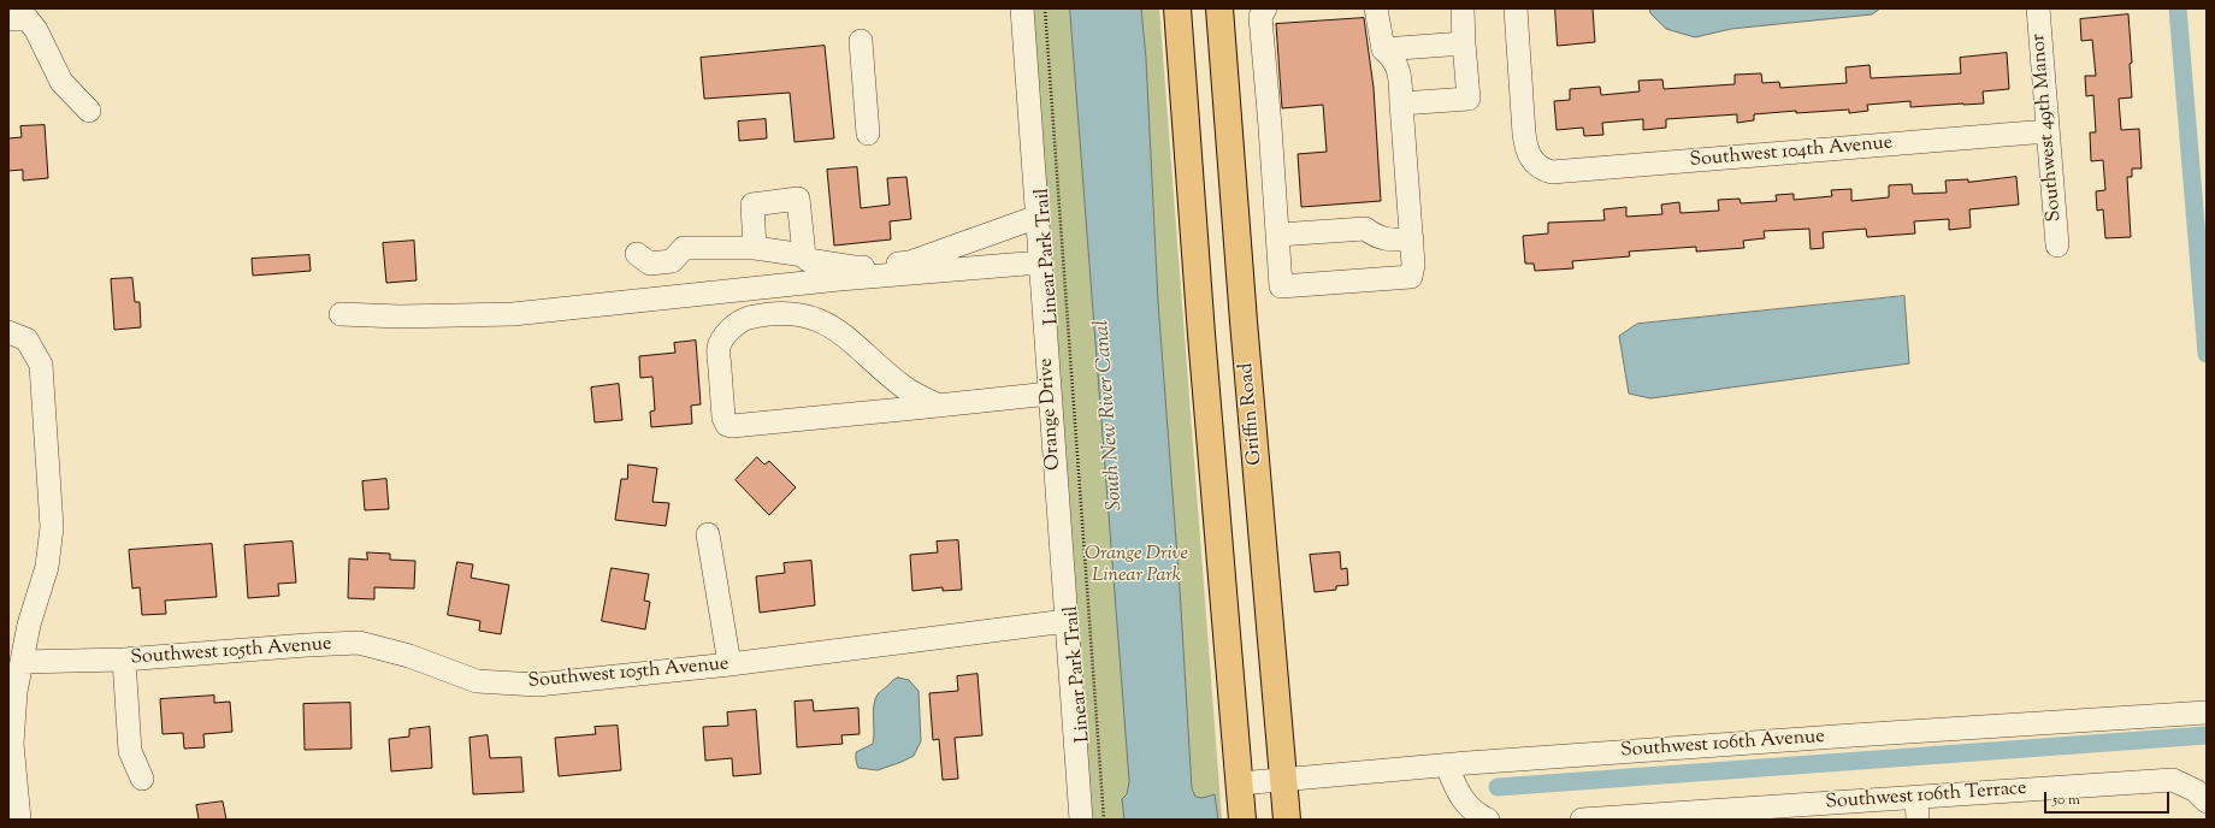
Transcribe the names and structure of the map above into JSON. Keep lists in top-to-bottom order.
{
  "streets": {
    "main road": ["Griffin Road"],
    "street": [
      "Southwest 49th Manor",
      "Southwest 104th Avenue",
      "Orange Drive",
      "Southwest 105th Avenue",
      "Southwest 106th Avenue",
      "Southwest 106th Terrace"
    ],
    "path": ["Linear Park Trail"]
  },
  "crossings": [
    ["Southwest 49th Manor", "Southwest 104th Avenue"],
    ["Orange Drive", "Southwest 105th Avenue"],
    ["Griffin Road", "Southwest 106th Avenue"]
  ],
  "water": ["South New River Canal"],
  "parks": ["Orange Drive Linear Park"],
  "scale_bar": "50 m"
}
